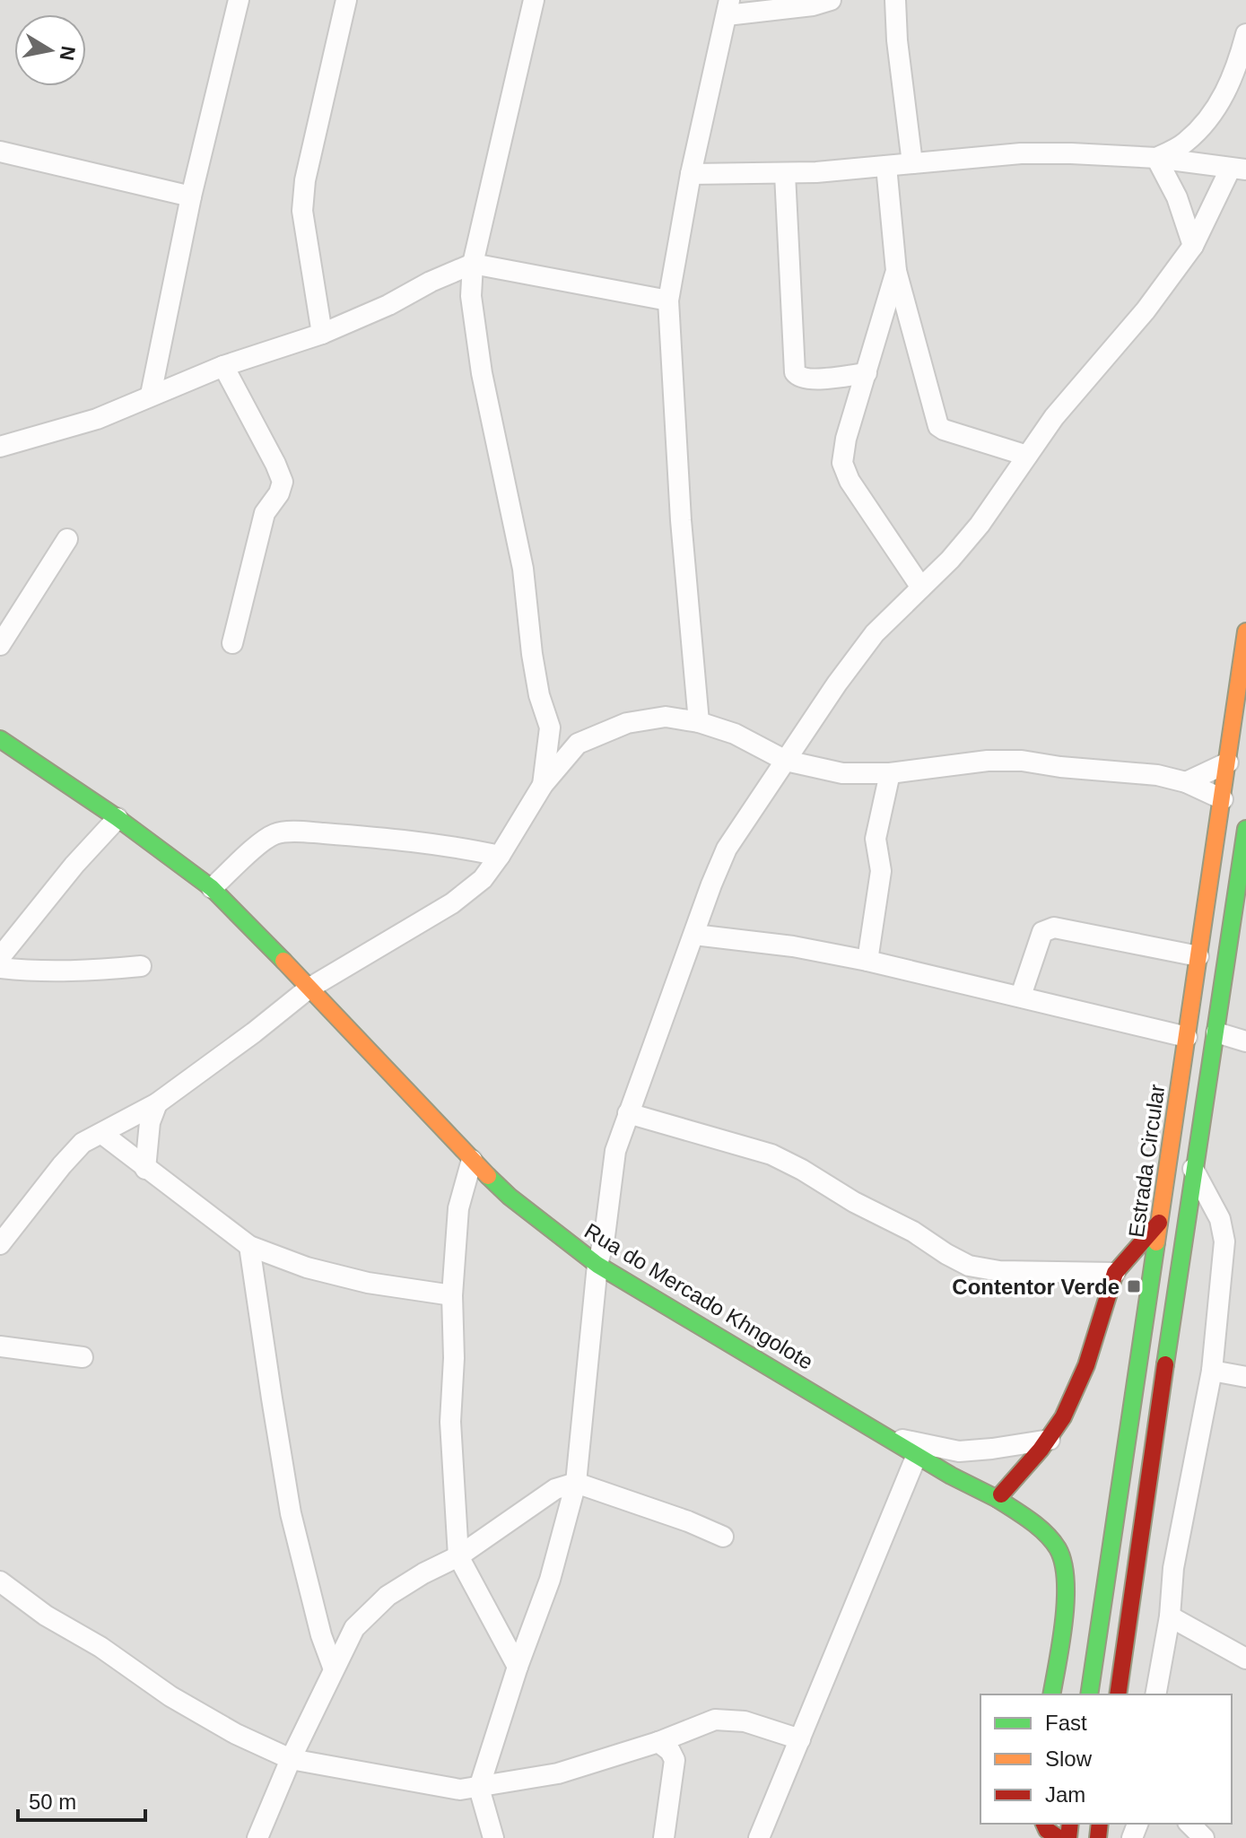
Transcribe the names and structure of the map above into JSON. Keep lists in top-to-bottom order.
{
  "streets": {
    "main road": ["Estrada Circular", "Rua do Mercado Khngolote"]
  },
  "places": {
    "transit": ["Contentor Verde"]
  },
  "legend": ["Fast", "Slow", "Jam"],
  "scale_bar": "50 m",
  "north": "right"
}
